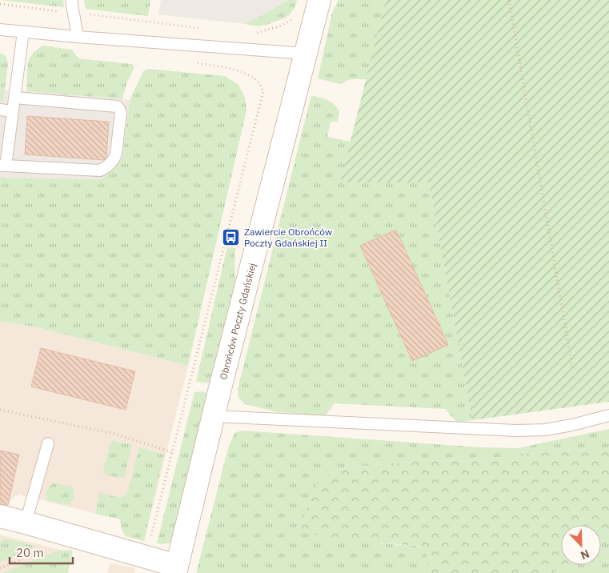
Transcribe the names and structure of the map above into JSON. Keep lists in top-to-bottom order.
{
  "streets": {
    "street": ["Obrońców Poczty Gdańskiej"]
  },
  "places": {
    "bus stop": ["Zawiercie Obrońców Poczty Gdańskiej II"]
  },
  "scale_bar": "20 m",
  "north": "bottom right"
}
